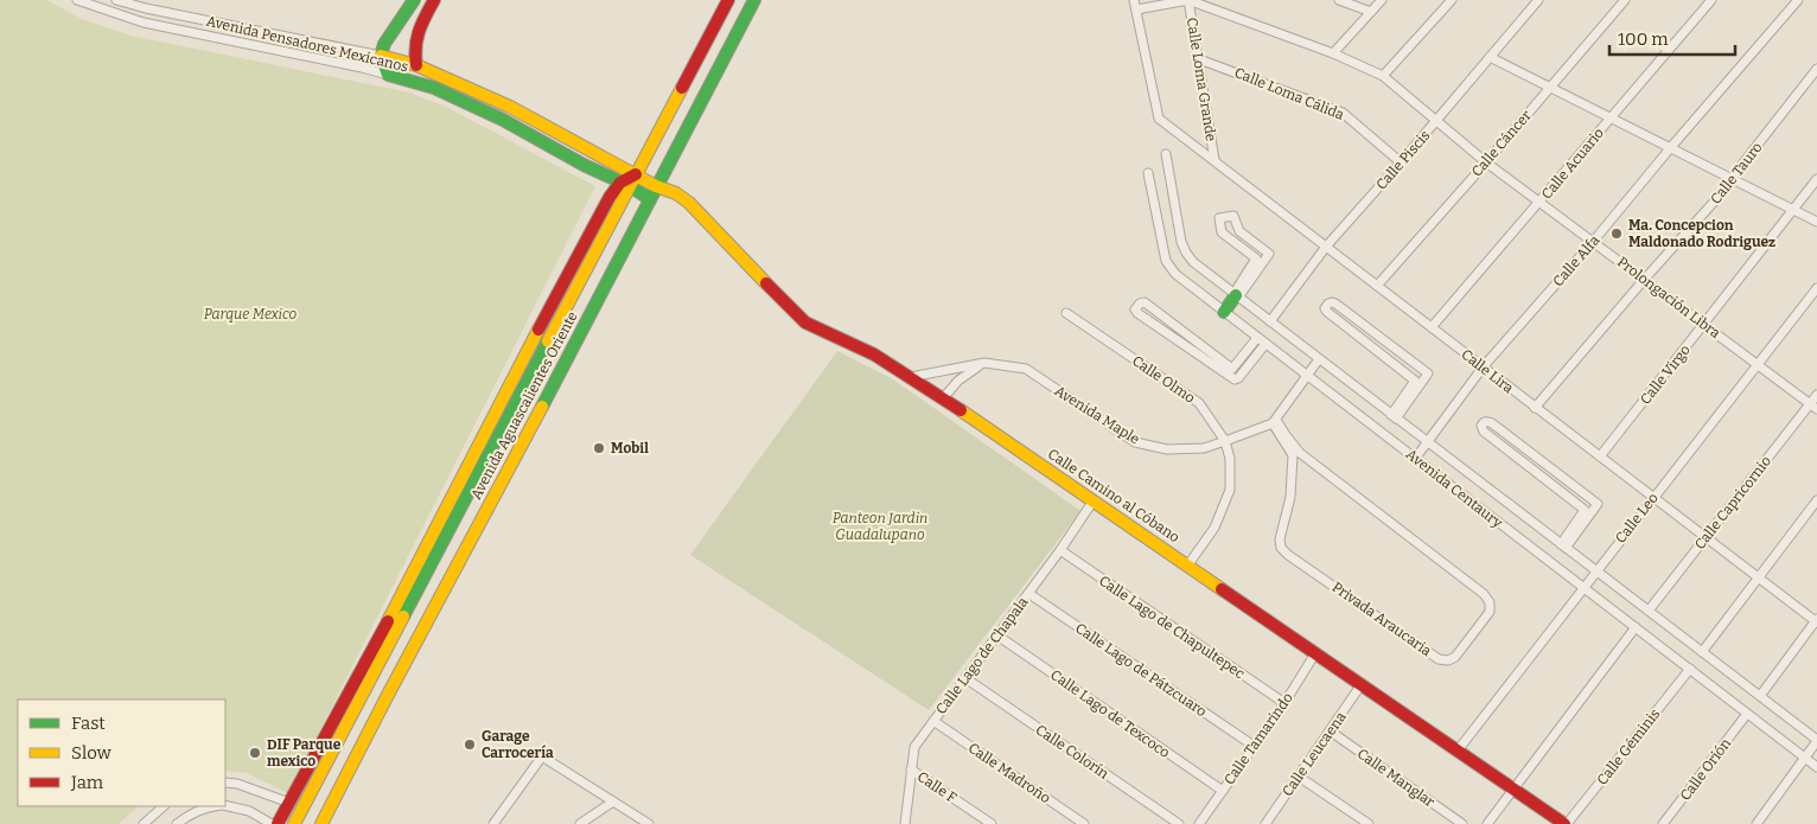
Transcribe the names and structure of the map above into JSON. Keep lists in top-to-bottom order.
{
  "streets": {
    "street": [
      "Avenida Pensadores Mexicanos",
      "Calle Loma Grande",
      "Calle Loma Cálida",
      "Calle Cáncer",
      "Calle Piscis",
      "Calle Acuario",
      "Calle Tauro",
      "Calle Alfa",
      "Prolongación Libra",
      "Calle Lira",
      "Calle Virgo",
      "Calle Olmo",
      "Avenida Aguascalientes Oriente",
      "Avenida Maple",
      "Avenida Centaury",
      "Calle Camino al Cóbano",
      "Calle Capricornio",
      "Calle Leo",
      "Privada Araucaria",
      "Calle Lago de Chapultepec",
      "Calle Lago de Chapala",
      "Calle Lago de Pátzcuaro",
      "Calle Lago de Texcoco",
      "Calle Tamarindo",
      "Calle Géminis",
      "Calle Colorín",
      "Calle Leucaena",
      "Calle Orión",
      "Calle Madroño",
      "Calle Manglar",
      "Calle F"
    ]
  },
  "crossings": [
    ["Avenida Pensadores Mexicanos", "Avenida Aguascalientes Oriente"],
    ["Avenida Pensadores Mexicanos", "Calle Camino al Cóbano"],
    ["Calle Loma Grande", "Calle Loma Cálida"],
    ["Calle Loma Grande", "Prolongación Libra"],
    ["Calle Loma Grande", "Calle Lira"],
    ["Calle Loma Cálida", "Calle Piscis"],
    ["Calle Cáncer", "Prolongación Libra"],
    ["Calle Cáncer", "Calle Lira"],
    ["Calle Piscis", "Prolongación Libra"],
    ["Calle Piscis", "Calle Lira"],
    ["Calle Piscis", "Avenida Centaury"],
    ["Calle Acuario", "Prolongación Libra"],
    ["Calle Acuario", "Calle Lira"],
    ["Calle Tauro", "Prolongación Libra"],
    ["Calle Tauro", "Calle Lira"],
    ["Calle Alfa", "Prolongación Libra"],
    ["Calle Alfa", "Calle Lira"],
    ["Calle Alfa", "Avenida Centaury"],
    ["Prolongación Libra", "Calle Virgo"],
    ["Prolongación Libra", "Calle Capricornio"],
    ["Prolongación Libra", "Calle Leo"],
    ["Calle Lira", "Calle Virgo"],
    ["Calle Lira", "Calle Capricornio"],
    ["Calle Lira", "Calle Leo"],
    ["Calle Olmo", "Avenida Maple"],
    ["Calle Olmo", "Calle Camino al Cóbano"],
    ["Avenida Aguascalientes Oriente", "Calle Camino al Cóbano"],
    ["Avenida Maple", "Calle Camino al Cóbano"],
    ["Avenida Maple", "Privada Araucaria"],
    ["Avenida Centaury", "Calle Capricornio"],
    ["Avenida Centaury", "Calle Leo"],
    ["Avenida Centaury", "Calle Géminis"],
    ["Avenida Centaury", "Calle Orión"],
    ["Calle Camino al Cóbano", "Calle Leo"],
    ["Calle Camino al Cóbano", "Calle Lago de Chapala"],
    ["Calle Camino al Cóbano", "Calle Tamarindo"],
    ["Calle Camino al Cóbano", "Calle Géminis"],
    ["Calle Camino al Cóbano", "Calle Leucaena"],
    ["Calle Lago de Chapultepec", "Calle Lago de Chapala"],
    ["Calle Lago de Chapultepec", "Calle Tamarindo"],
    ["Calle Lago de Chapala", "Calle Lago de Pátzcuaro"],
    ["Calle Lago de Chapala", "Calle Lago de Texcoco"],
    ["Calle Lago de Chapala", "Calle Colorín"],
    ["Calle Lago de Chapala", "Calle Madroño"],
    ["Calle Lago de Chapala", "Calle F"],
    ["Calle Lago de Pátzcuaro", "Calle Tamarindo"],
    ["Calle Lago de Texcoco", "Calle Tamarindo"],
    ["Calle Leucaena", "Calle Manglar"]
  ],
  "parks": ["Parque Mexico", "Panteon Jardin Guadalupano"],
  "places": [
    "Ma. Concepcion Maldonado Rodriguez",
    "Mobil",
    "Garage Carrocería",
    "DIF Parque mexico"
  ],
  "legend": ["Fast", "Slow", "Jam"],
  "scale_bar": "100 m"
}
